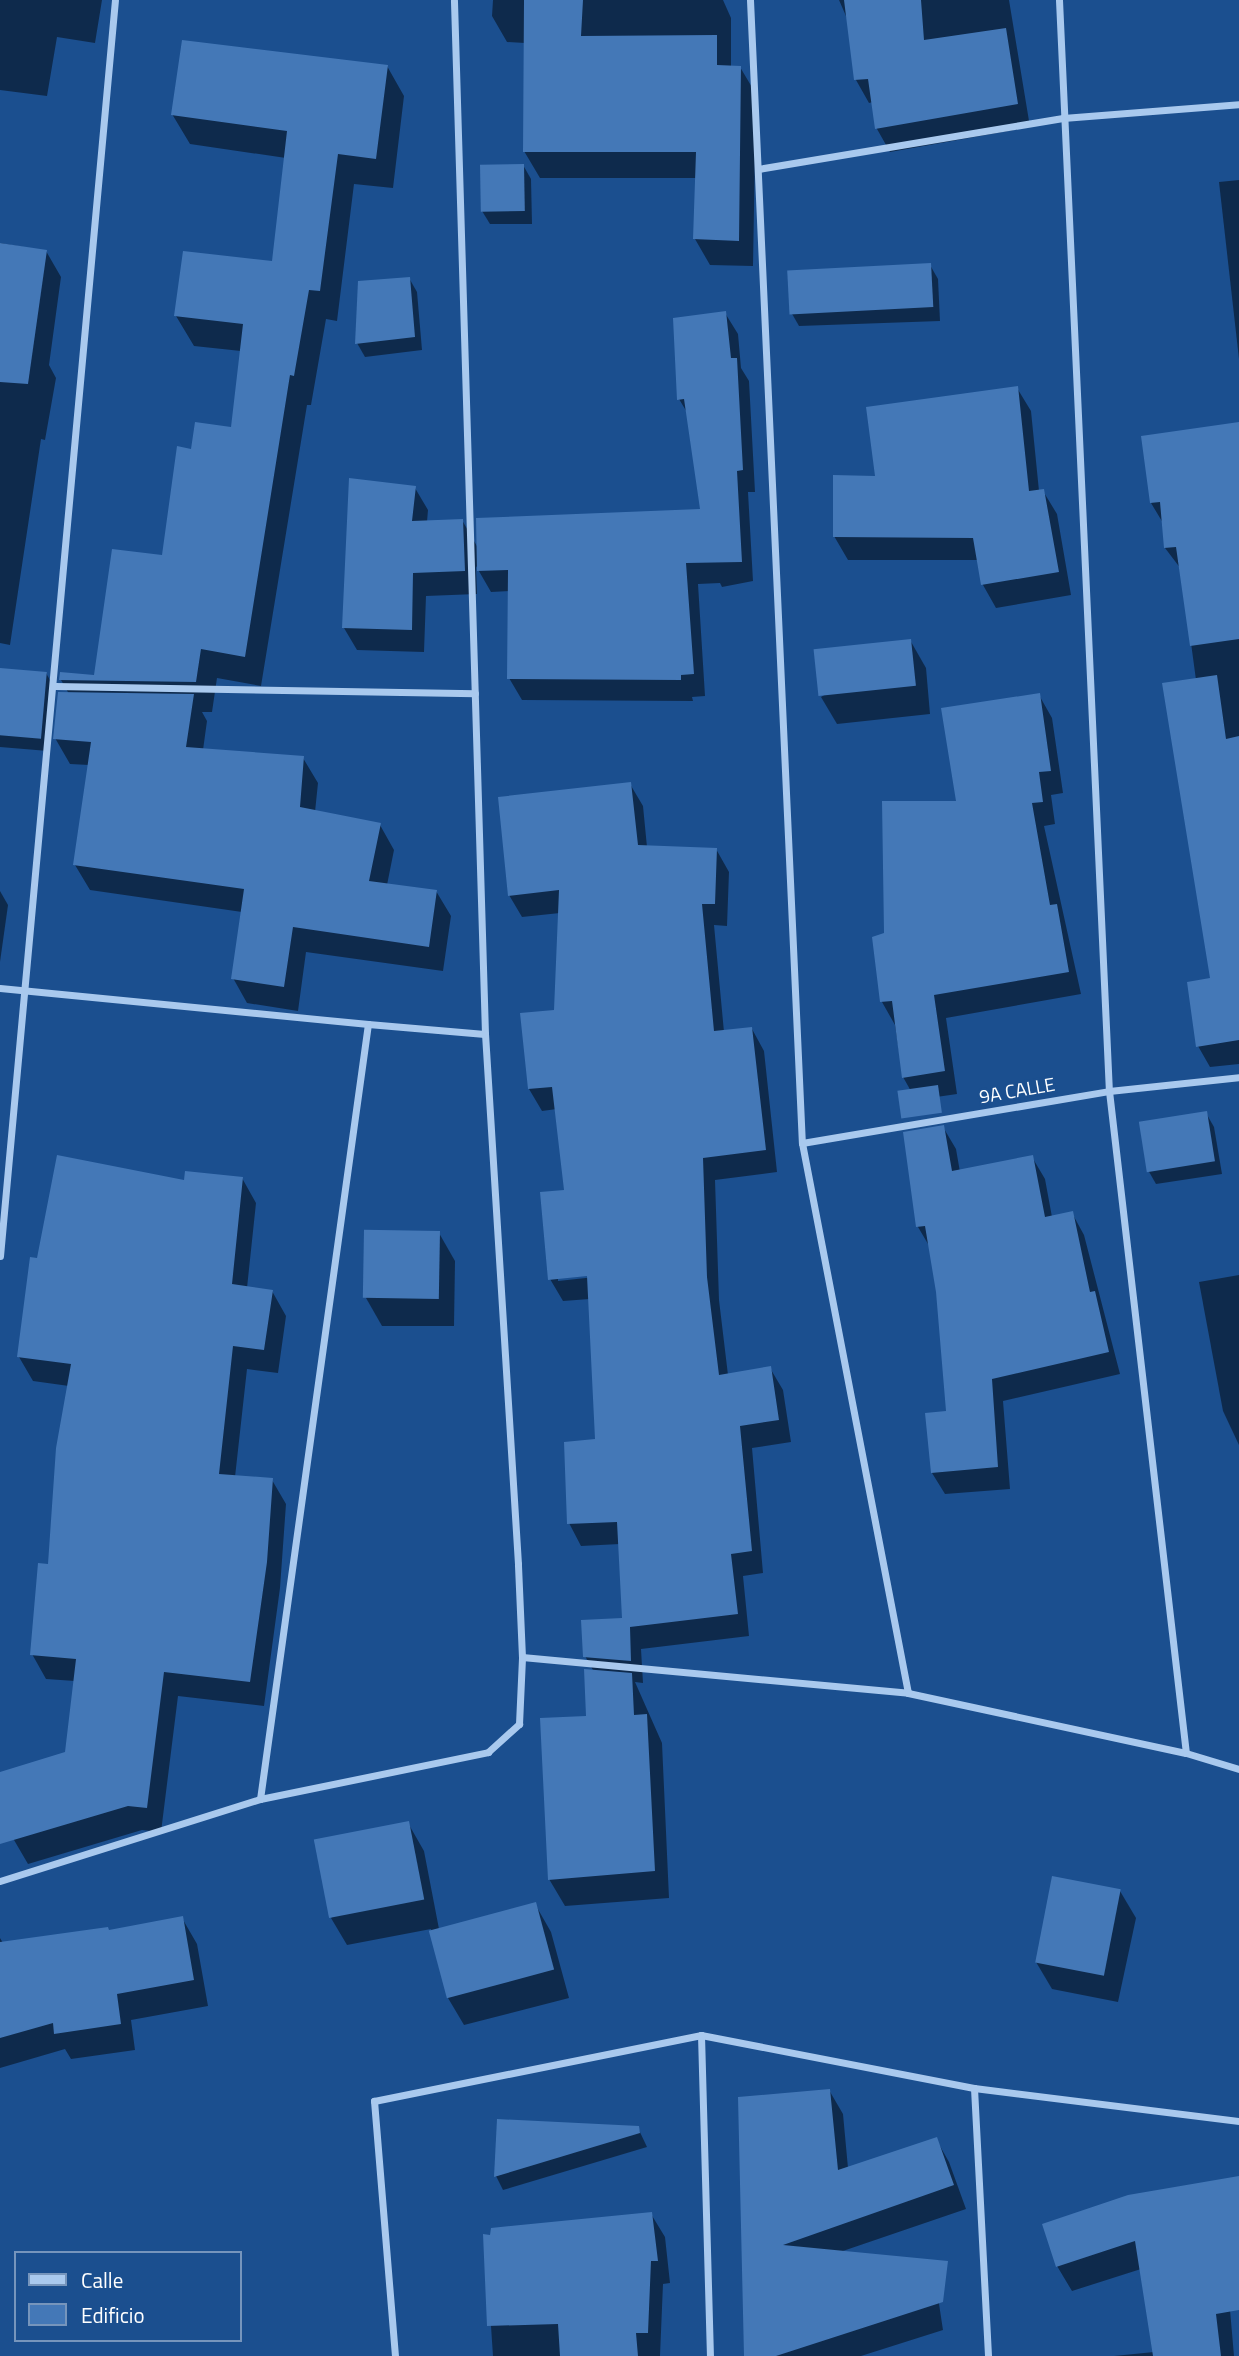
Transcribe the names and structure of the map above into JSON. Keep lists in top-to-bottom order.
{
  "streets": {
    "street": ["9A CALLE"]
  },
  "legend": ["Calle", "Edificio"]
}
